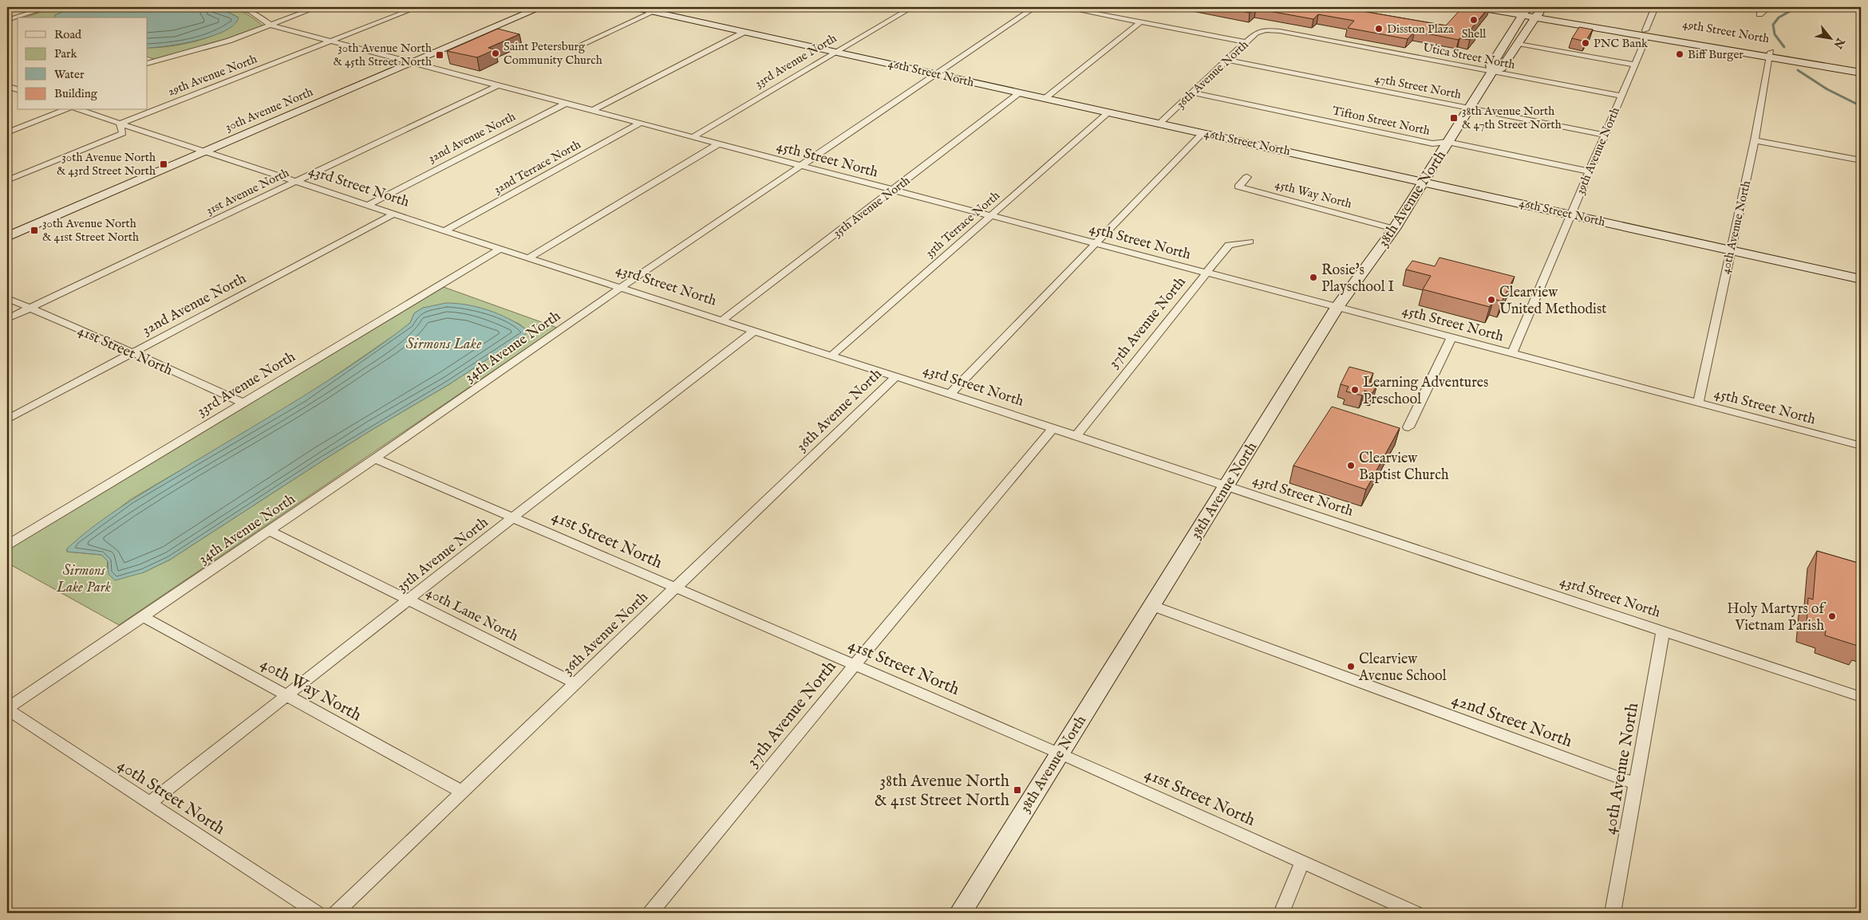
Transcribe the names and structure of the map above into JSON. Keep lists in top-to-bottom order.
{
  "streets": {
    "main road": [
      "49th Street North",
      "46th Street North",
      "30th Avenue North",
      "38th Avenue North"
    ],
    "street": [
      "Utica Street North",
      "33rd Avenue North",
      "36th Avenue North",
      "29th Avenue North",
      "47th Street North",
      "Tifton Street North",
      "32nd Avenue North",
      "39th Avenue North",
      "45th Street North",
      "32nd Terrace North",
      "43rd Street North",
      "31st Avenue North",
      "45th Way North",
      "35th Avenue North",
      "35th Terrace North",
      "40th Avenue North",
      "37th Avenue North",
      "34th Avenue North",
      "41st Street North",
      "40th Lane North",
      "40th Way North",
      "42nd Street North",
      "40th Street North"
    ]
  },
  "crossings": [
    ["49th Street North", "39th Avenue North"],
    ["49th Street North", "38th Avenue North"],
    ["49th Street North", "40th Avenue North"],
    ["Utica Street North", "36th Avenue North"],
    ["Utica Street North", "39th Avenue North"],
    ["Utica Street North", "38th Avenue North"],
    ["33rd Avenue North", "46th Street North"],
    ["33rd Avenue North", "45th Street North"],
    ["33rd Avenue North", "43rd Street North"],
    ["33rd Avenue North", "41st Street North"],
    ["46th Street North", "36th Avenue North"],
    ["46th Street North", "39th Avenue North"],
    ["46th Street North", "38th Avenue North"],
    ["46th Street North", "35th Avenue North"],
    ["46th Street North", "35th Terrace North"],
    ["46th Street North", "40th Avenue North"],
    ["46th Street North", "34th Avenue North"],
    ["36th Avenue North", "47th Street North"],
    ["36th Avenue North", "Tifton Street North"],
    ["36th Avenue North", "43rd Street North"],
    ["36th Avenue North", "41st Street North"],
    ["36th Avenue North", "40th Lane North"],
    ["36th Avenue North", "40th Way North"],
    ["29th Avenue North", "45th Street North"],
    ["29th Avenue North", "43rd Street North"],
    ["47th Street North", "39th Avenue North"],
    ["47th Street North", "38th Avenue North"],
    ["30th Avenue North", "45th Street North"],
    ["30th Avenue North", "43rd Street North"],
    ["Tifton Street North", "39th Avenue North"],
    ["Tifton Street North", "38th Avenue North"],
    ["32nd Avenue North", "45th Street North"],
    ["32nd Avenue North", "43rd Street North"],
    ["32nd Avenue North", "41st Street North"],
    ["39th Avenue North", "45th Street North"],
    ["45th Street North", "32nd Terrace North"],
    ["45th Street North", "31st Avenue North"],
    ["45th Street North", "38th Avenue North"],
    ["45th Street North", "35th Avenue North"],
    ["45th Street North", "35th Terrace North"],
    ["45th Street North", "40th Avenue North"],
    ["45th Street North", "37th Avenue North"],
    ["45th Street North", "34th Avenue North"],
    ["32nd Terrace North", "43rd Street North"],
    ["43rd Street North", "31st Avenue North"],
    ["43rd Street North", "38th Avenue North"],
    ["43rd Street North", "35th Avenue North"],
    ["43rd Street North", "35th Terrace North"],
    ["43rd Street North", "40th Avenue North"],
    ["43rd Street North", "37th Avenue North"],
    ["43rd Street North", "34th Avenue North"],
    ["31st Avenue North", "41st Street North"],
    ["45th Way North", "38th Avenue North"],
    ["38th Avenue North", "41st Street North"],
    ["38th Avenue North", "42nd Street North"],
    ["35th Avenue North", "41st Street North"],
    ["35th Avenue North", "40th Lane North"],
    ["35th Avenue North", "40th Way North"],
    ["35th Avenue North", "40th Street North"],
    ["40th Avenue North", "42nd Street North"],
    ["37th Avenue North", "41st Street North"],
    ["34th Avenue North", "41st Street North"],
    ["34th Avenue North", "40th Lane North"],
    ["34th Avenue North", "40th Way North"],
    ["34th Avenue North", "40th Street North"]
  ],
  "water": ["Sirmons Lake"],
  "parks": ["Sirmons Lake Park"],
  "places": {
    "other": [
      "Shell",
      "Disston Plaza",
      "PNC Bank",
      "Saint Petersburg Community Church",
      "Biff Burger",
      "Rosie's Playschool I",
      "Clearview United Methodist",
      "Learning Adventures Preschool",
      "Clearview Baptist Church",
      "Holy Martyrs of Vietnam Parish",
      "Clearview Avenue School"
    ],
    "transit": [
      "30th Avenue North & 45th Street North",
      "38th Avenue North & 47th Street North",
      "30th Avenue North & 43rd Street North",
      "30th Avenue North & 41st Street North",
      "38th Avenue North & 41st Street North"
    ]
  },
  "legend": [
    "Road",
    "Park",
    "Water",
    "Building"
  ],
  "north": "bottom right"
}
